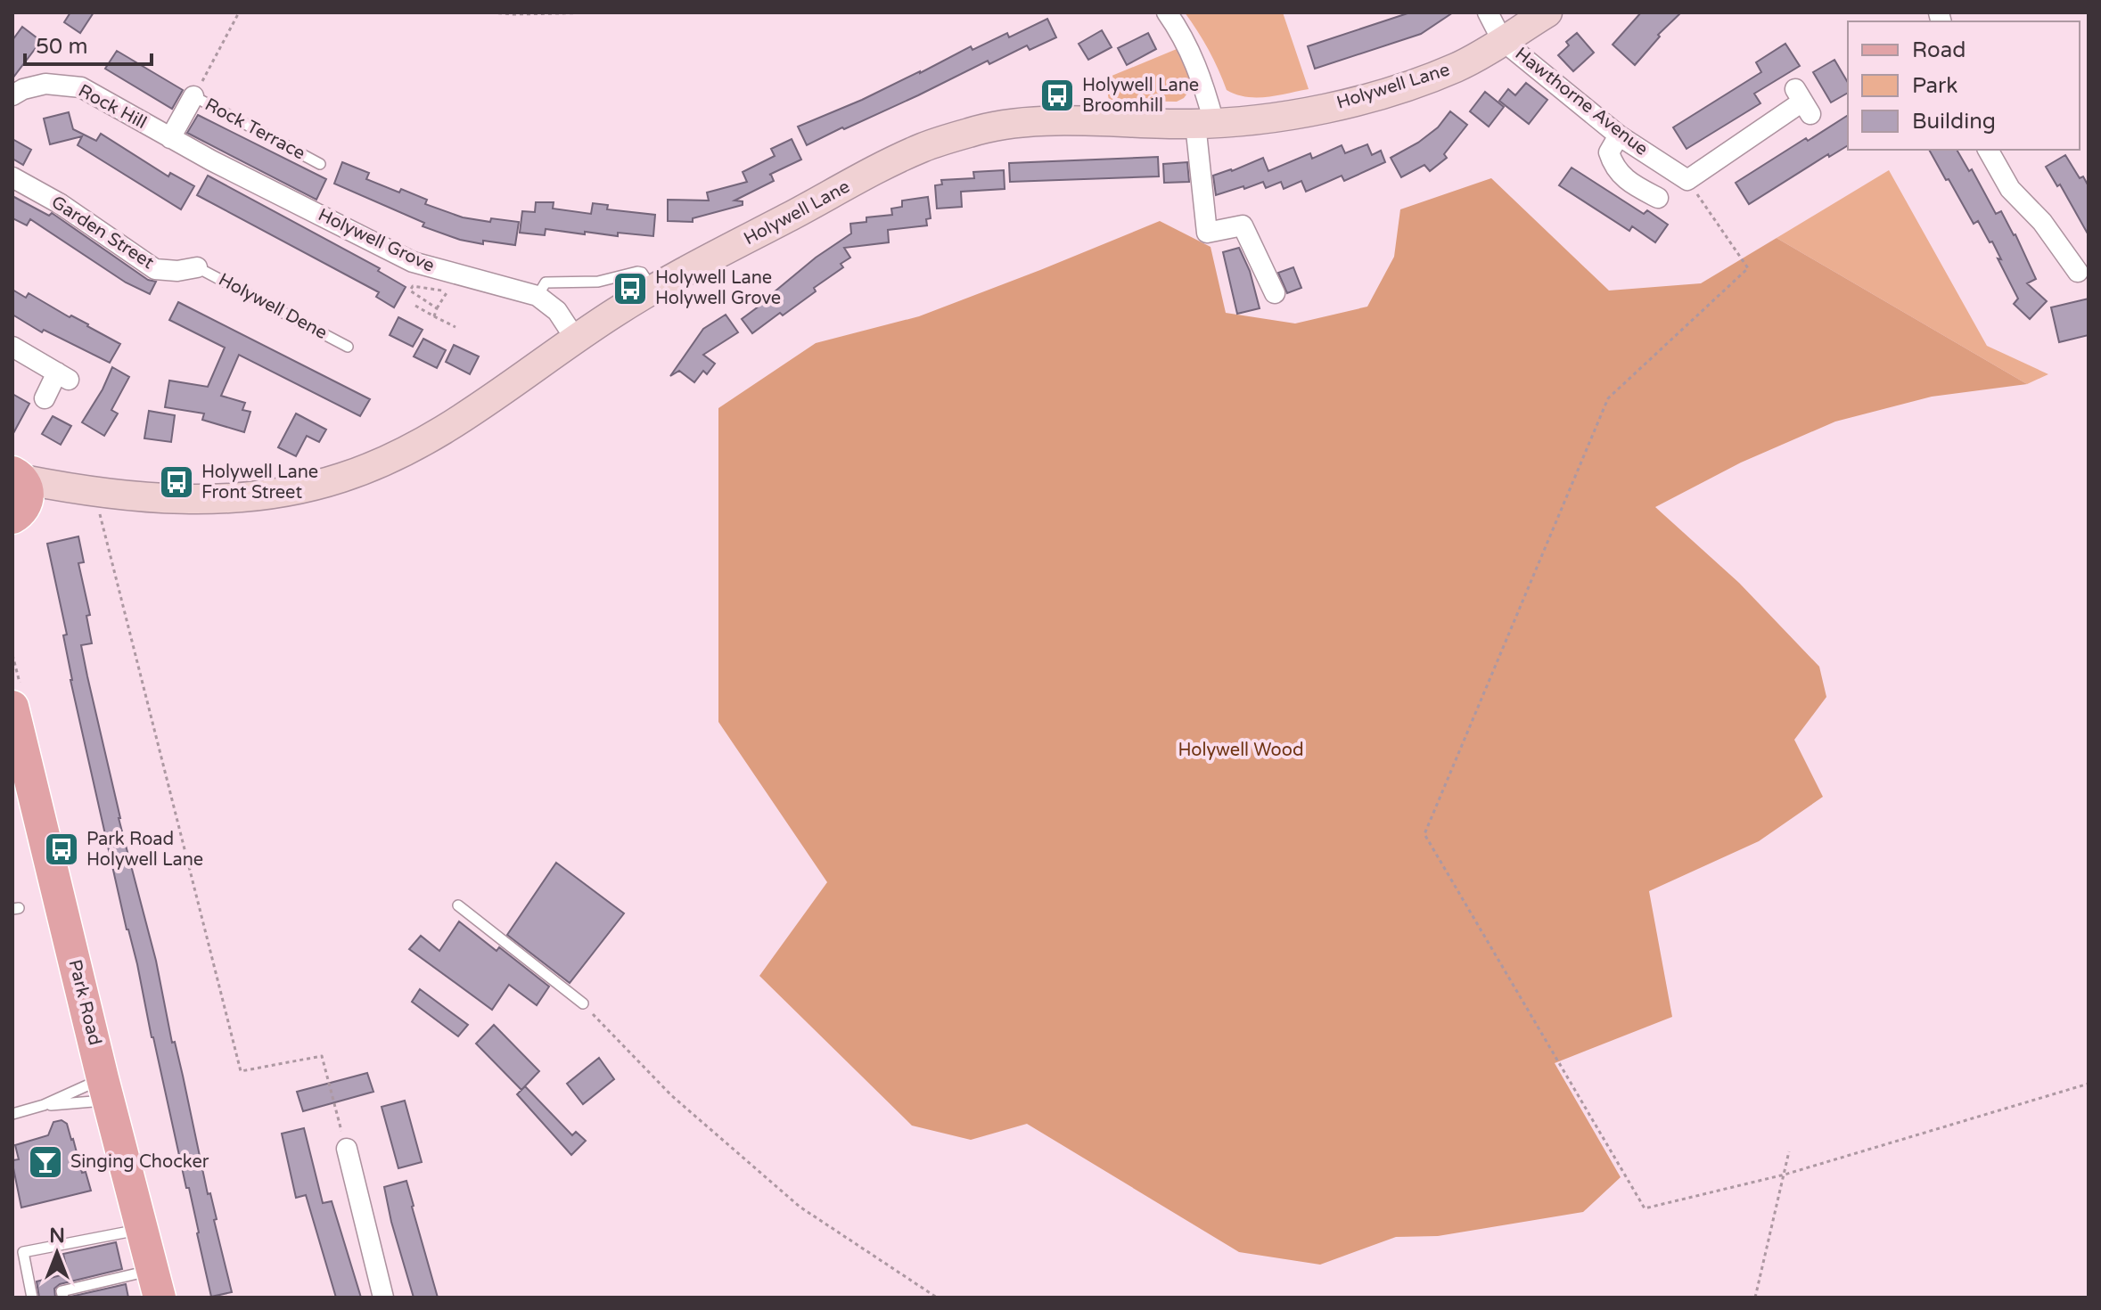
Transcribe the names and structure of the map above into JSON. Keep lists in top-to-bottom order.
{
  "streets": {
    "main road": ["Holywell Lane", "Park Road"],
    "street": [
      "Hawthorne Avenue",
      "Rock Hill",
      "Rock Terrace",
      "Garden Street",
      "Holywell Grove"
    ],
    "lane": ["Holywell Dene"]
  },
  "crossings": [
    ["Holywell Lane", "Hawthorne Avenue"],
    ["Holywell Lane", "Holywell Grove"],
    ["Rock Hill", "Rock Terrace"],
    ["Rock Hill", "Holywell Grove"],
    ["Rock Terrace", "Holywell Grove"],
    ["Garden Street", "Holywell Dene"]
  ],
  "parks": ["Holywell Wood"],
  "places": {
    "bus stop": [
      "Holywell Lane Broomhill",
      "Holywell Lane Holywell Grove",
      "Holywell Lane Front Street",
      "Park Road Holywell Lane"
    ],
    "bar": ["Singing Chocker"]
  },
  "legend": ["Road", "Park", "Building"],
  "scale_bar": "50 m",
  "north": "top"
}
